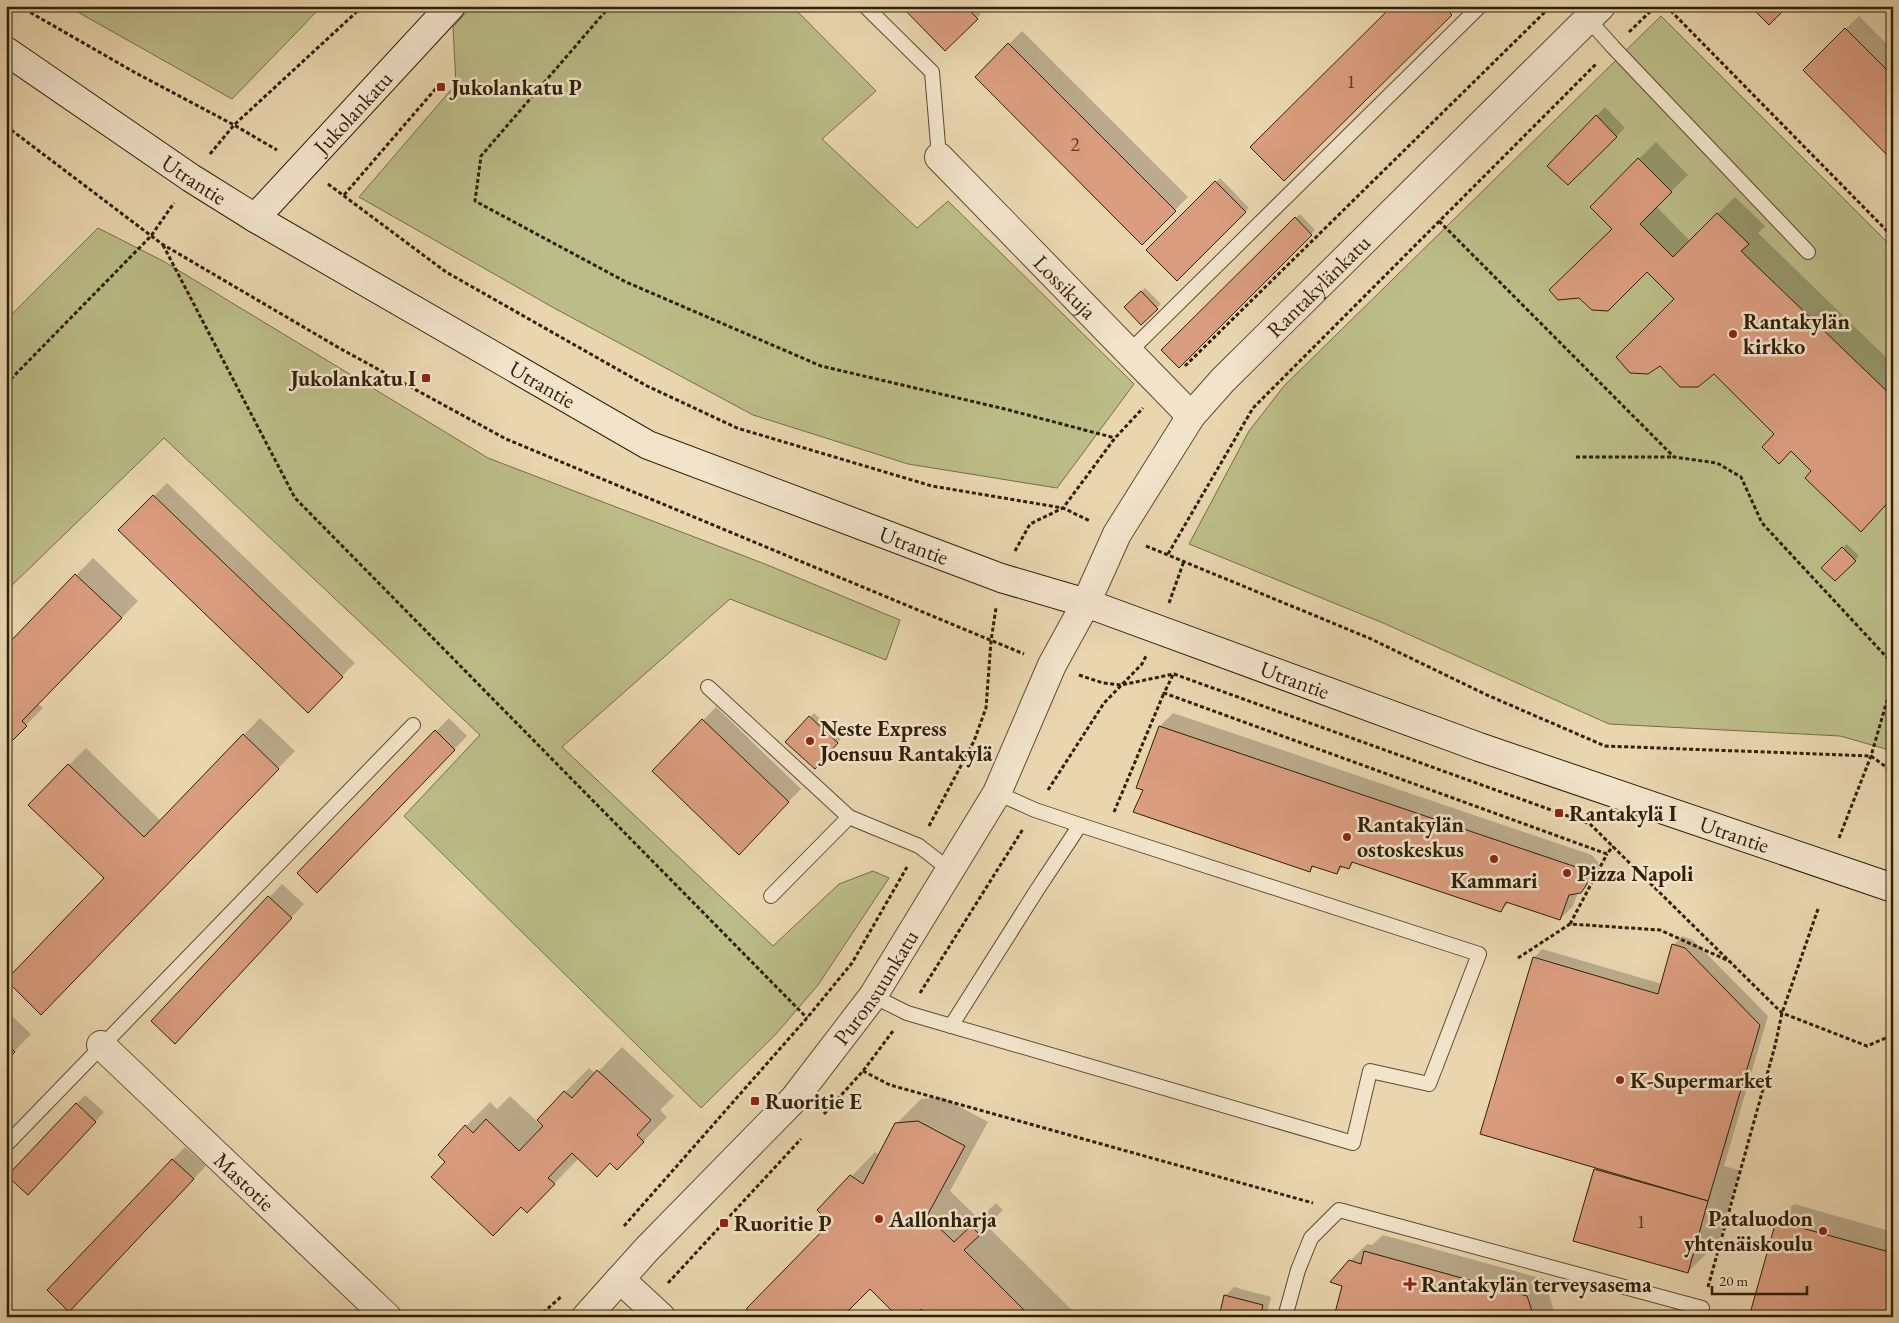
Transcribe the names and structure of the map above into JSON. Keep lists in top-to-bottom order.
{
  "streets": {
    "street": [
      "Jukolankatu",
      "Utrantie",
      "Lossikuja",
      "Rantakylänkatu",
      "Puronsuunkatu",
      "Mastotie"
    ]
  },
  "crossings": [
    ["Jukolankatu", "Utrantie"],
    ["Utrantie", "Rantakylänkatu"],
    ["Utrantie", "Puronsuunkatu"],
    ["Lossikuja", "Rantakylänkatu"],
    ["Rantakylänkatu", "Puronsuunkatu"]
  ],
  "places": {
    "transit": [
      "Jukolankatu P",
      "Jukolankatu I",
      "Rantakylä I",
      "Ruoritie E",
      "Ruoritie P"
    ],
    "other": [
      "Rantakylän kirkko",
      "Neste Express Joensuu Rantakylä",
      "Rantakylän ostoskeskus",
      "Kammari",
      "Pizza Napoli",
      "K-Supermarket",
      "Aallonharja",
      "Pataluodon yhtenäiskoulu"
    ],
    "health": ["Rantakylän terveysasema"]
  },
  "house_numbers": ["1", "2", "1"],
  "scale_bar": "20 m"
}
